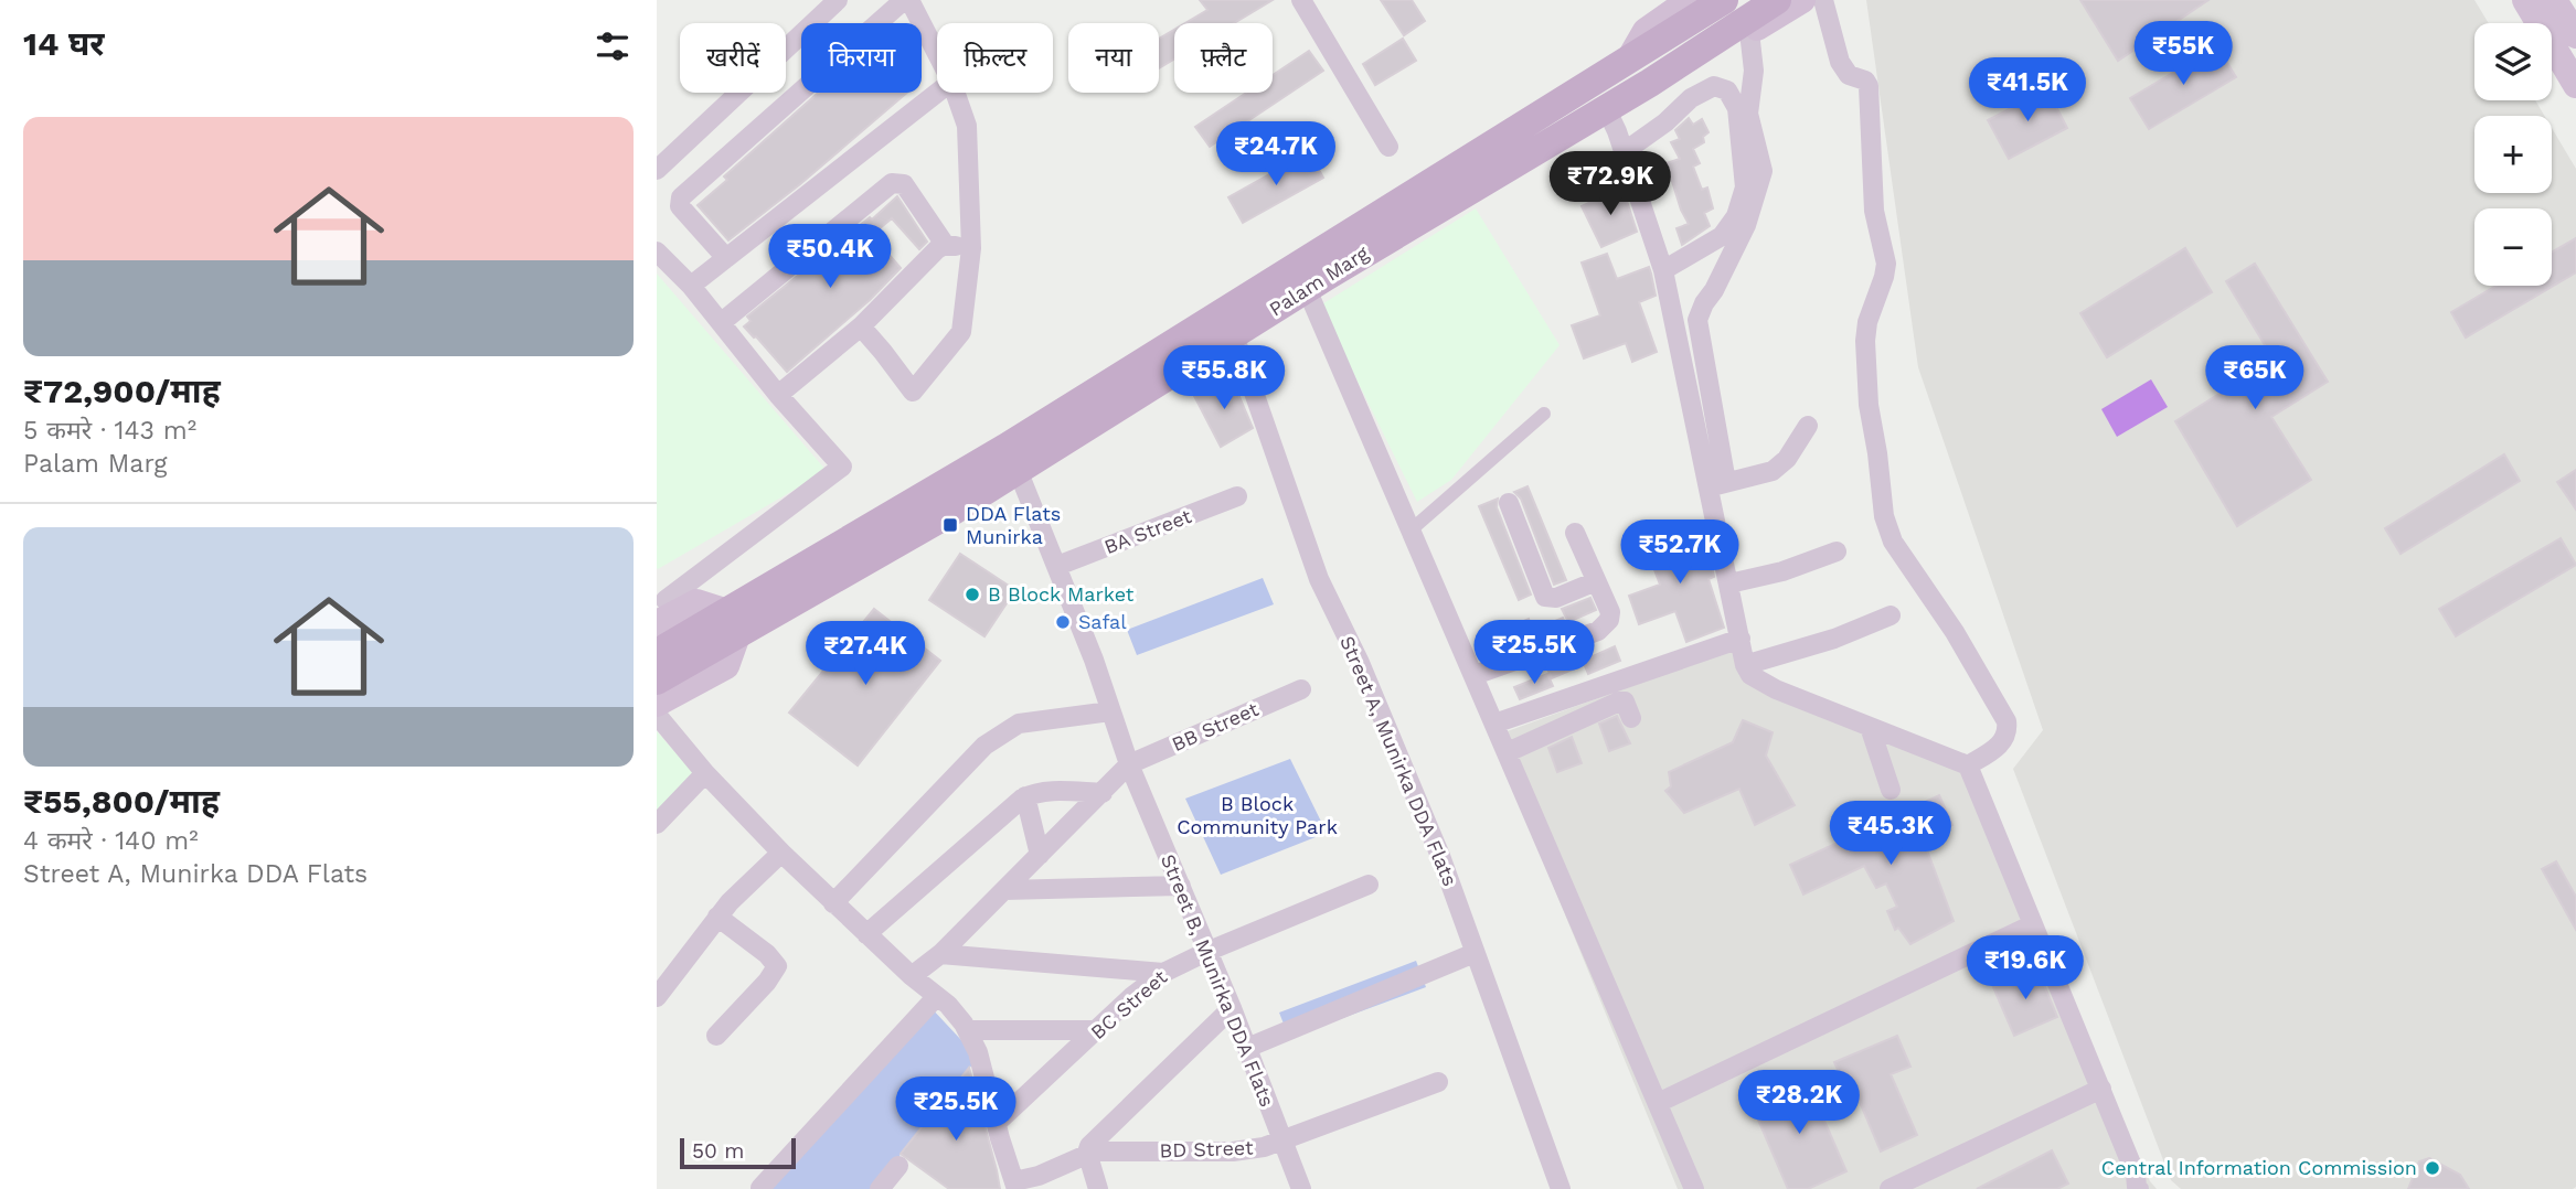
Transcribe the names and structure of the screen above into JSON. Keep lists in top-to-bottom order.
{
  "streets": {
    "main road": ["Palam Marg"],
    "street": [
      "BA Street",
      "BB Street",
      "Street A, Munirka DDA Flats",
      "Street B, Munirka DDA Flats",
      "BC Street",
      "BD Street"
    ]
  },
  "crossings": [
    ["Palam Marg", "Street A, Munirka DDA Flats"],
    ["Palam Marg", "Street B, Munirka DDA Flats"],
    ["BA Street", "Street B, Munirka DDA Flats"],
    ["BB Street", "Street B, Munirka DDA Flats"],
    ["Street B, Munirka DDA Flats", "BC Street"],
    ["Street B, Munirka DDA Flats", "BD Street"]
  ],
  "parks": ["B Block Community Park"],
  "places": {
    "transit": ["DDA Flats Munirka"],
    "other": ["B Block Market", "Safal", "Central Information Commission"]
  },
  "scale_bar": "50 m",
  "page": {
    "heading": "14 घर",
    "price": [
      "₹55K",
      "₹41.5K",
      "₹24.7K",
      "₹72.9K",
      "₹50.4K",
      "₹55.8K",
      "₹65K",
      "₹52.7K",
      "₹25.5K",
      "₹27.4K",
      "₹45.3K",
      "₹19.6K",
      "₹28.2K",
      "₹25.5K"
    ],
    "map_buttons": ["+", "−"],
    "chip": [
      "खरीदें",
      "किराया",
      "फ़िल्टर",
      "नया",
      "फ़्लैट"
    ],
    "list": [
      {
        "name": "₹72,900/माह",
        "note": "5 कमरे · 143 m² · Palam Marg"
      },
      {
        "name": "₹55,800/माह",
        "note": "4 कमरे · 140 m² · Street A, Munirka DDA Flats"
      }
    ],
    "scale": "50 m"
  }
}
